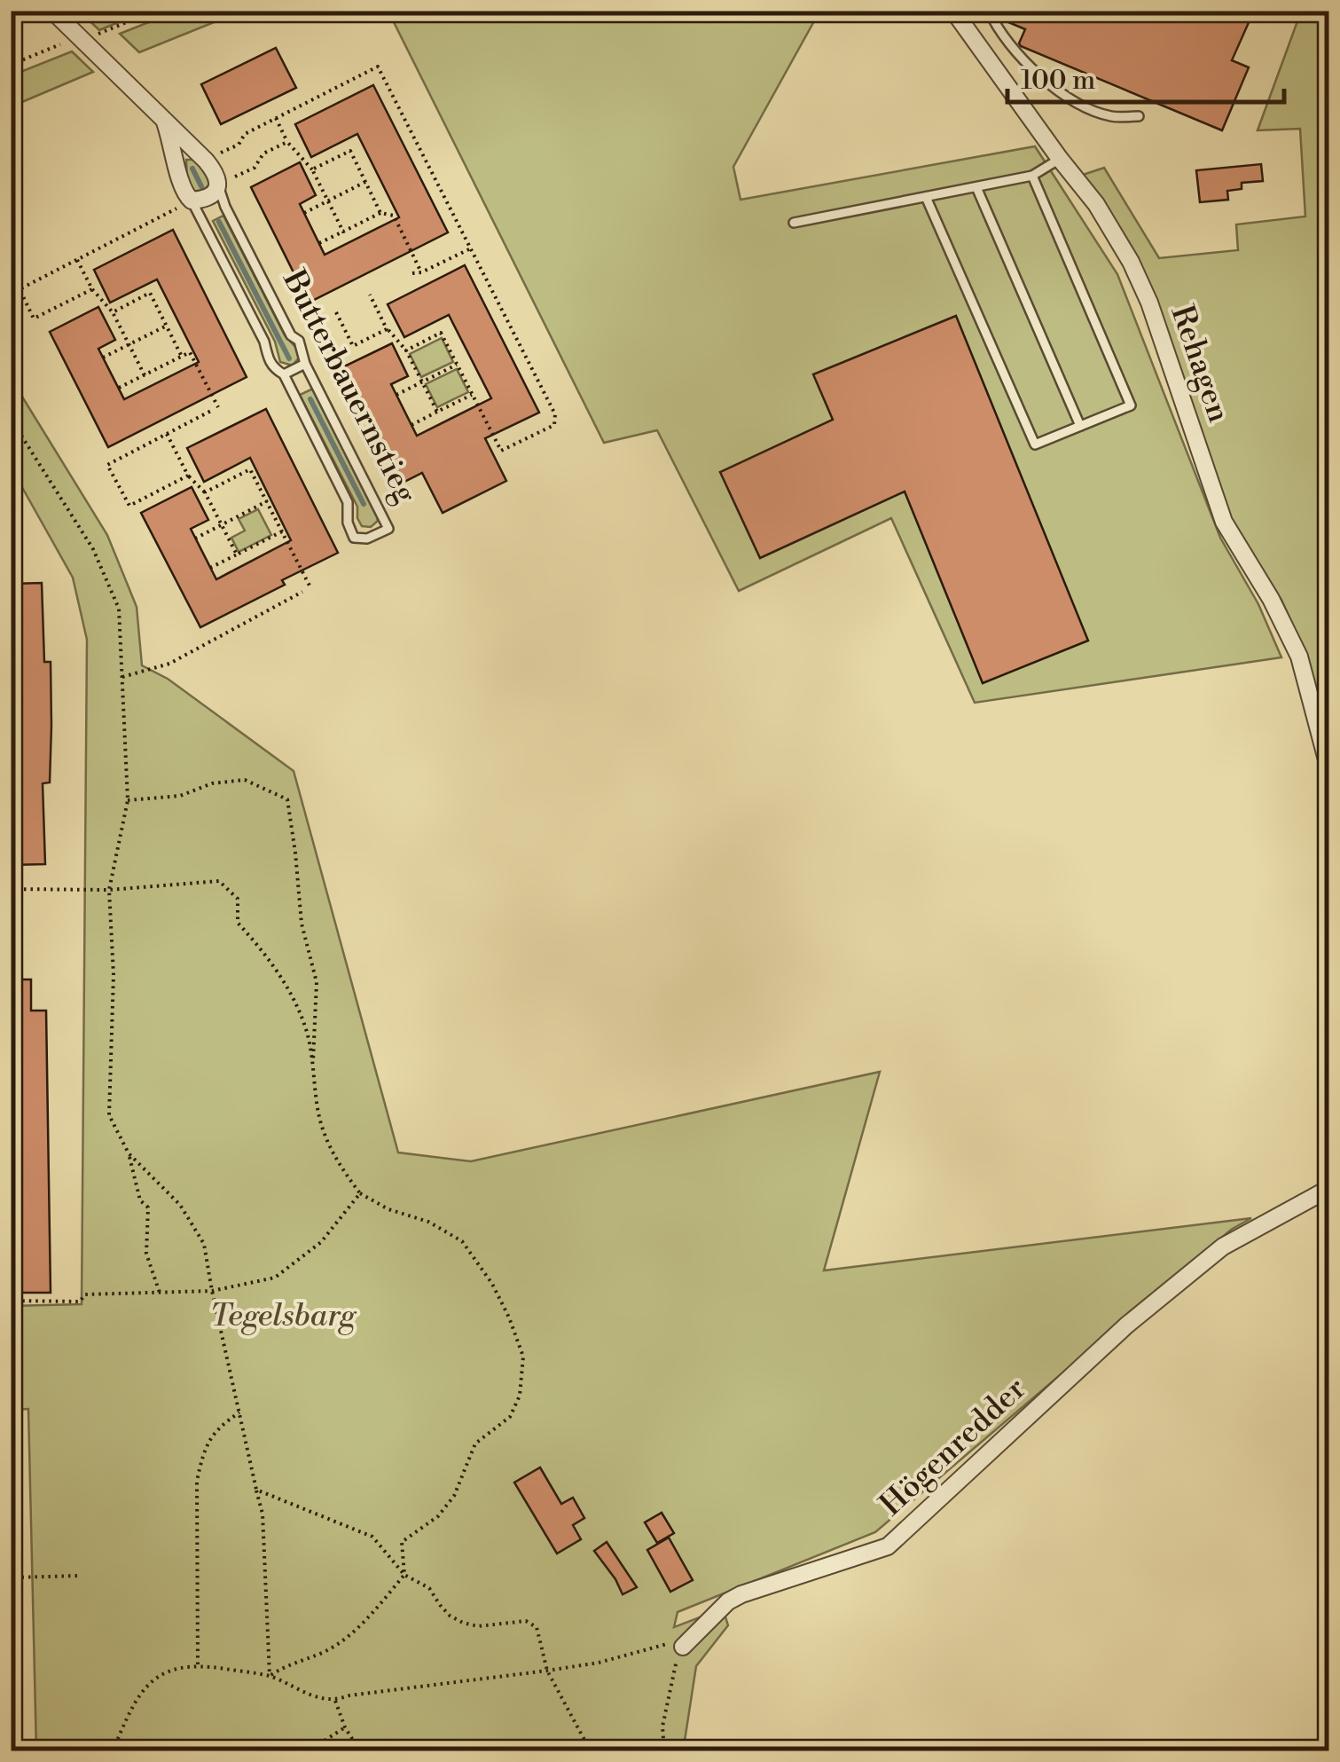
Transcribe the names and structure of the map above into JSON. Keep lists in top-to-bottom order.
{
  "streets": {
    "street": ["Rehagen", "Butterbauernstieg", "Högenredder"]
  },
  "parks": ["Tegelsbarg"],
  "scale_bar": "100 m"
}
